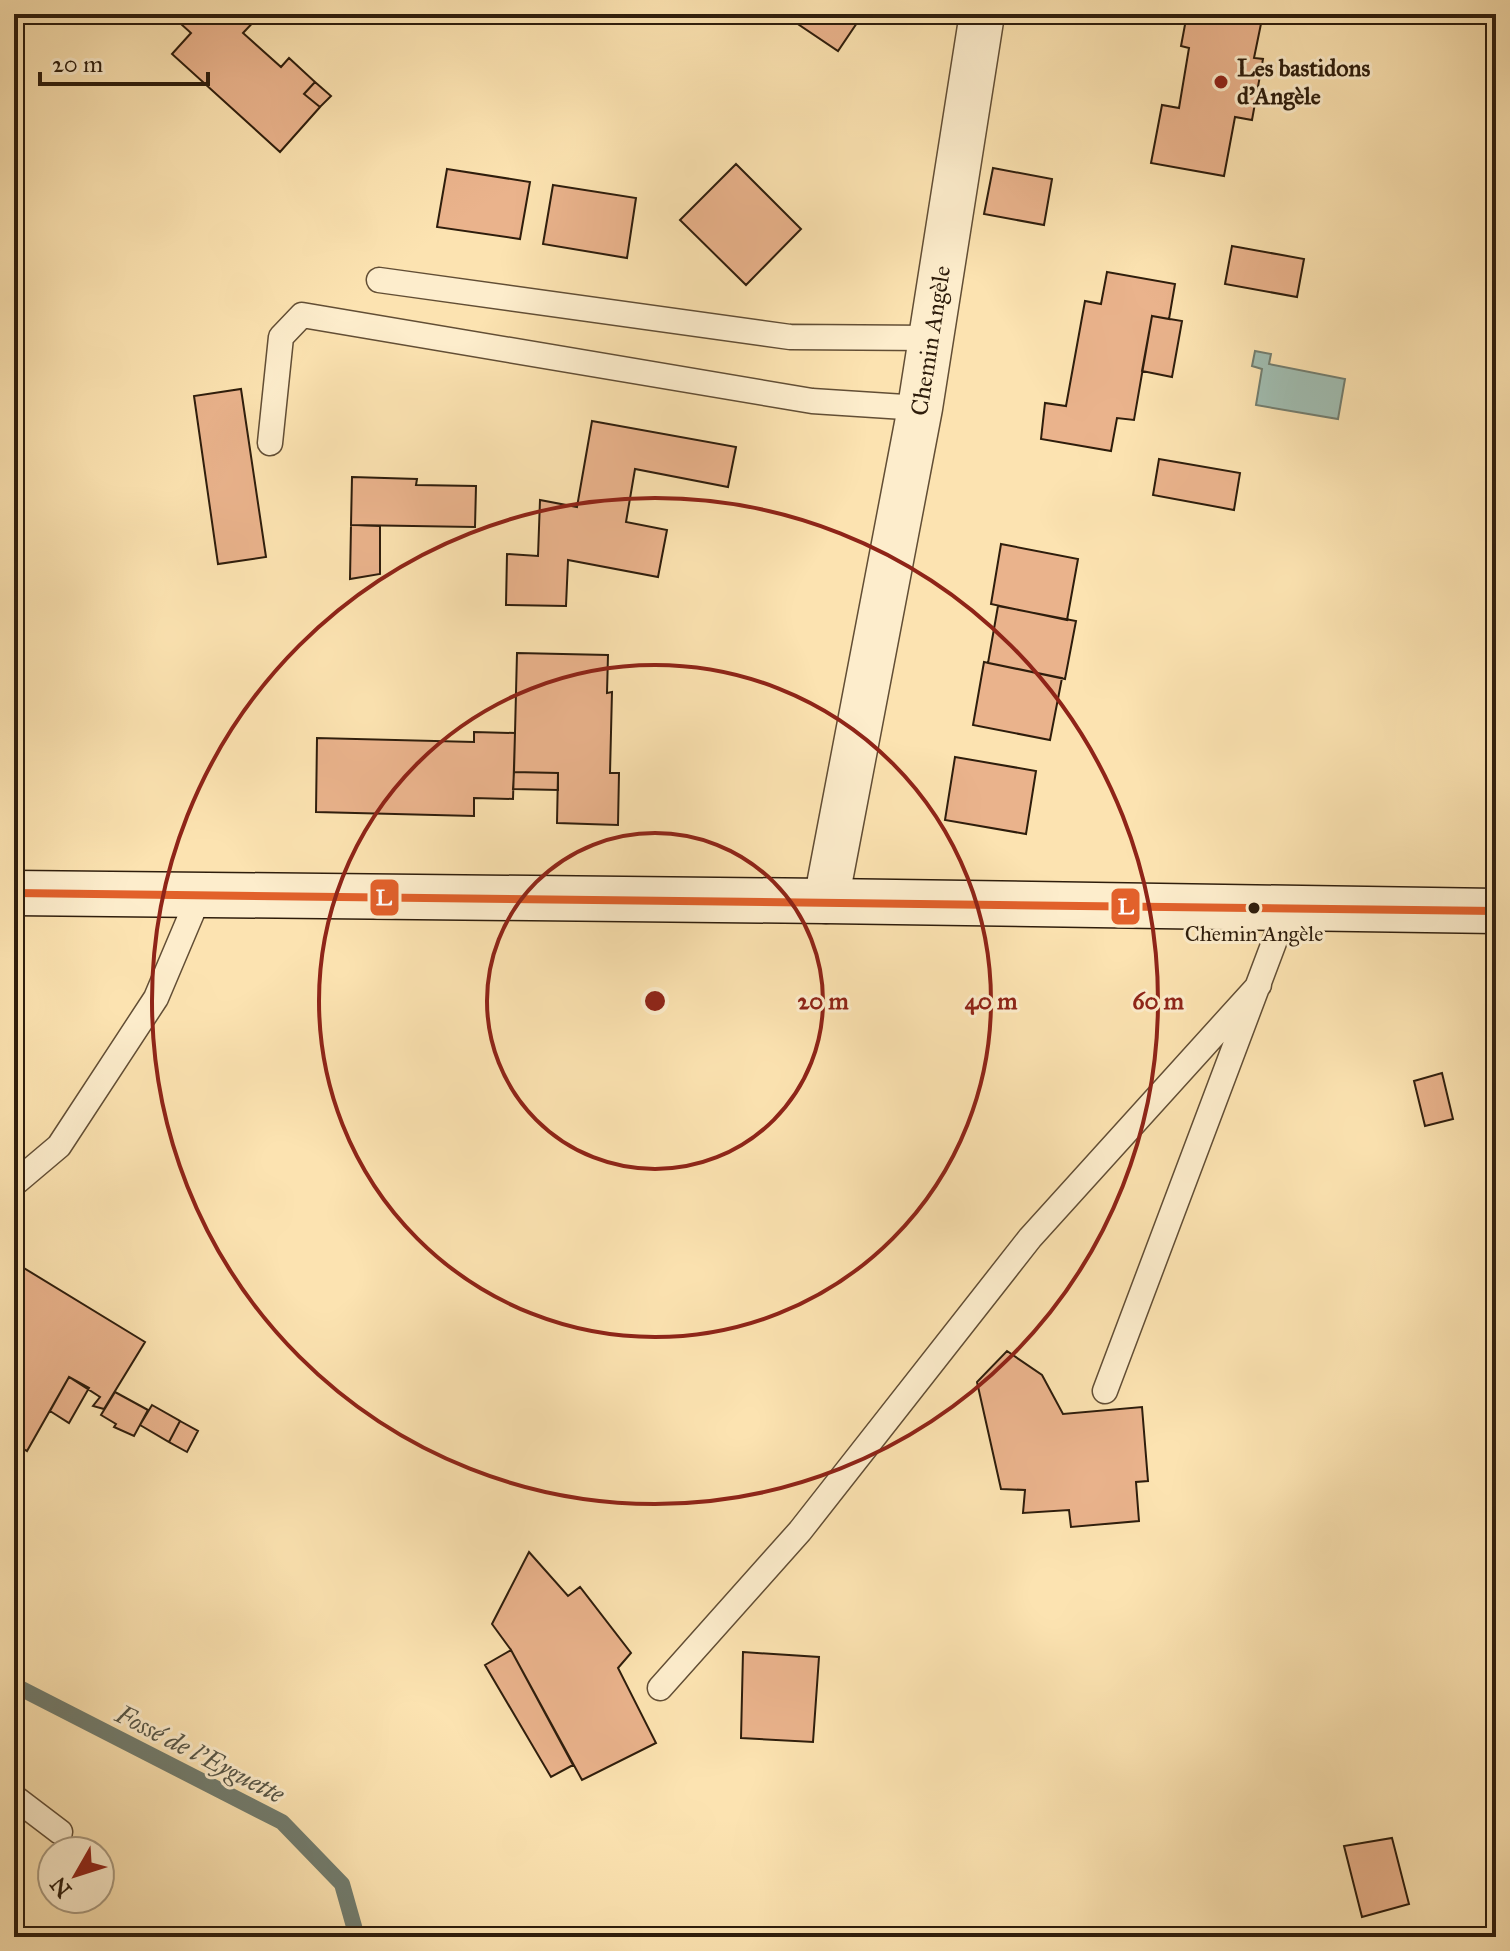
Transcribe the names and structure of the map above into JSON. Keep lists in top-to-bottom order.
{
  "streets": {
    "main road": ["Chemin Angèle"]
  },
  "water": ["Fossé de l'Eyguette"],
  "places": ["Les bastidons d'Angèle", "Chemin Angèle"],
  "lines": ["transit line L"],
  "scale_bar": "20 m",
  "north": "bottom left",
  "rings": ["20 m", "40 m", "60 m"]
}
